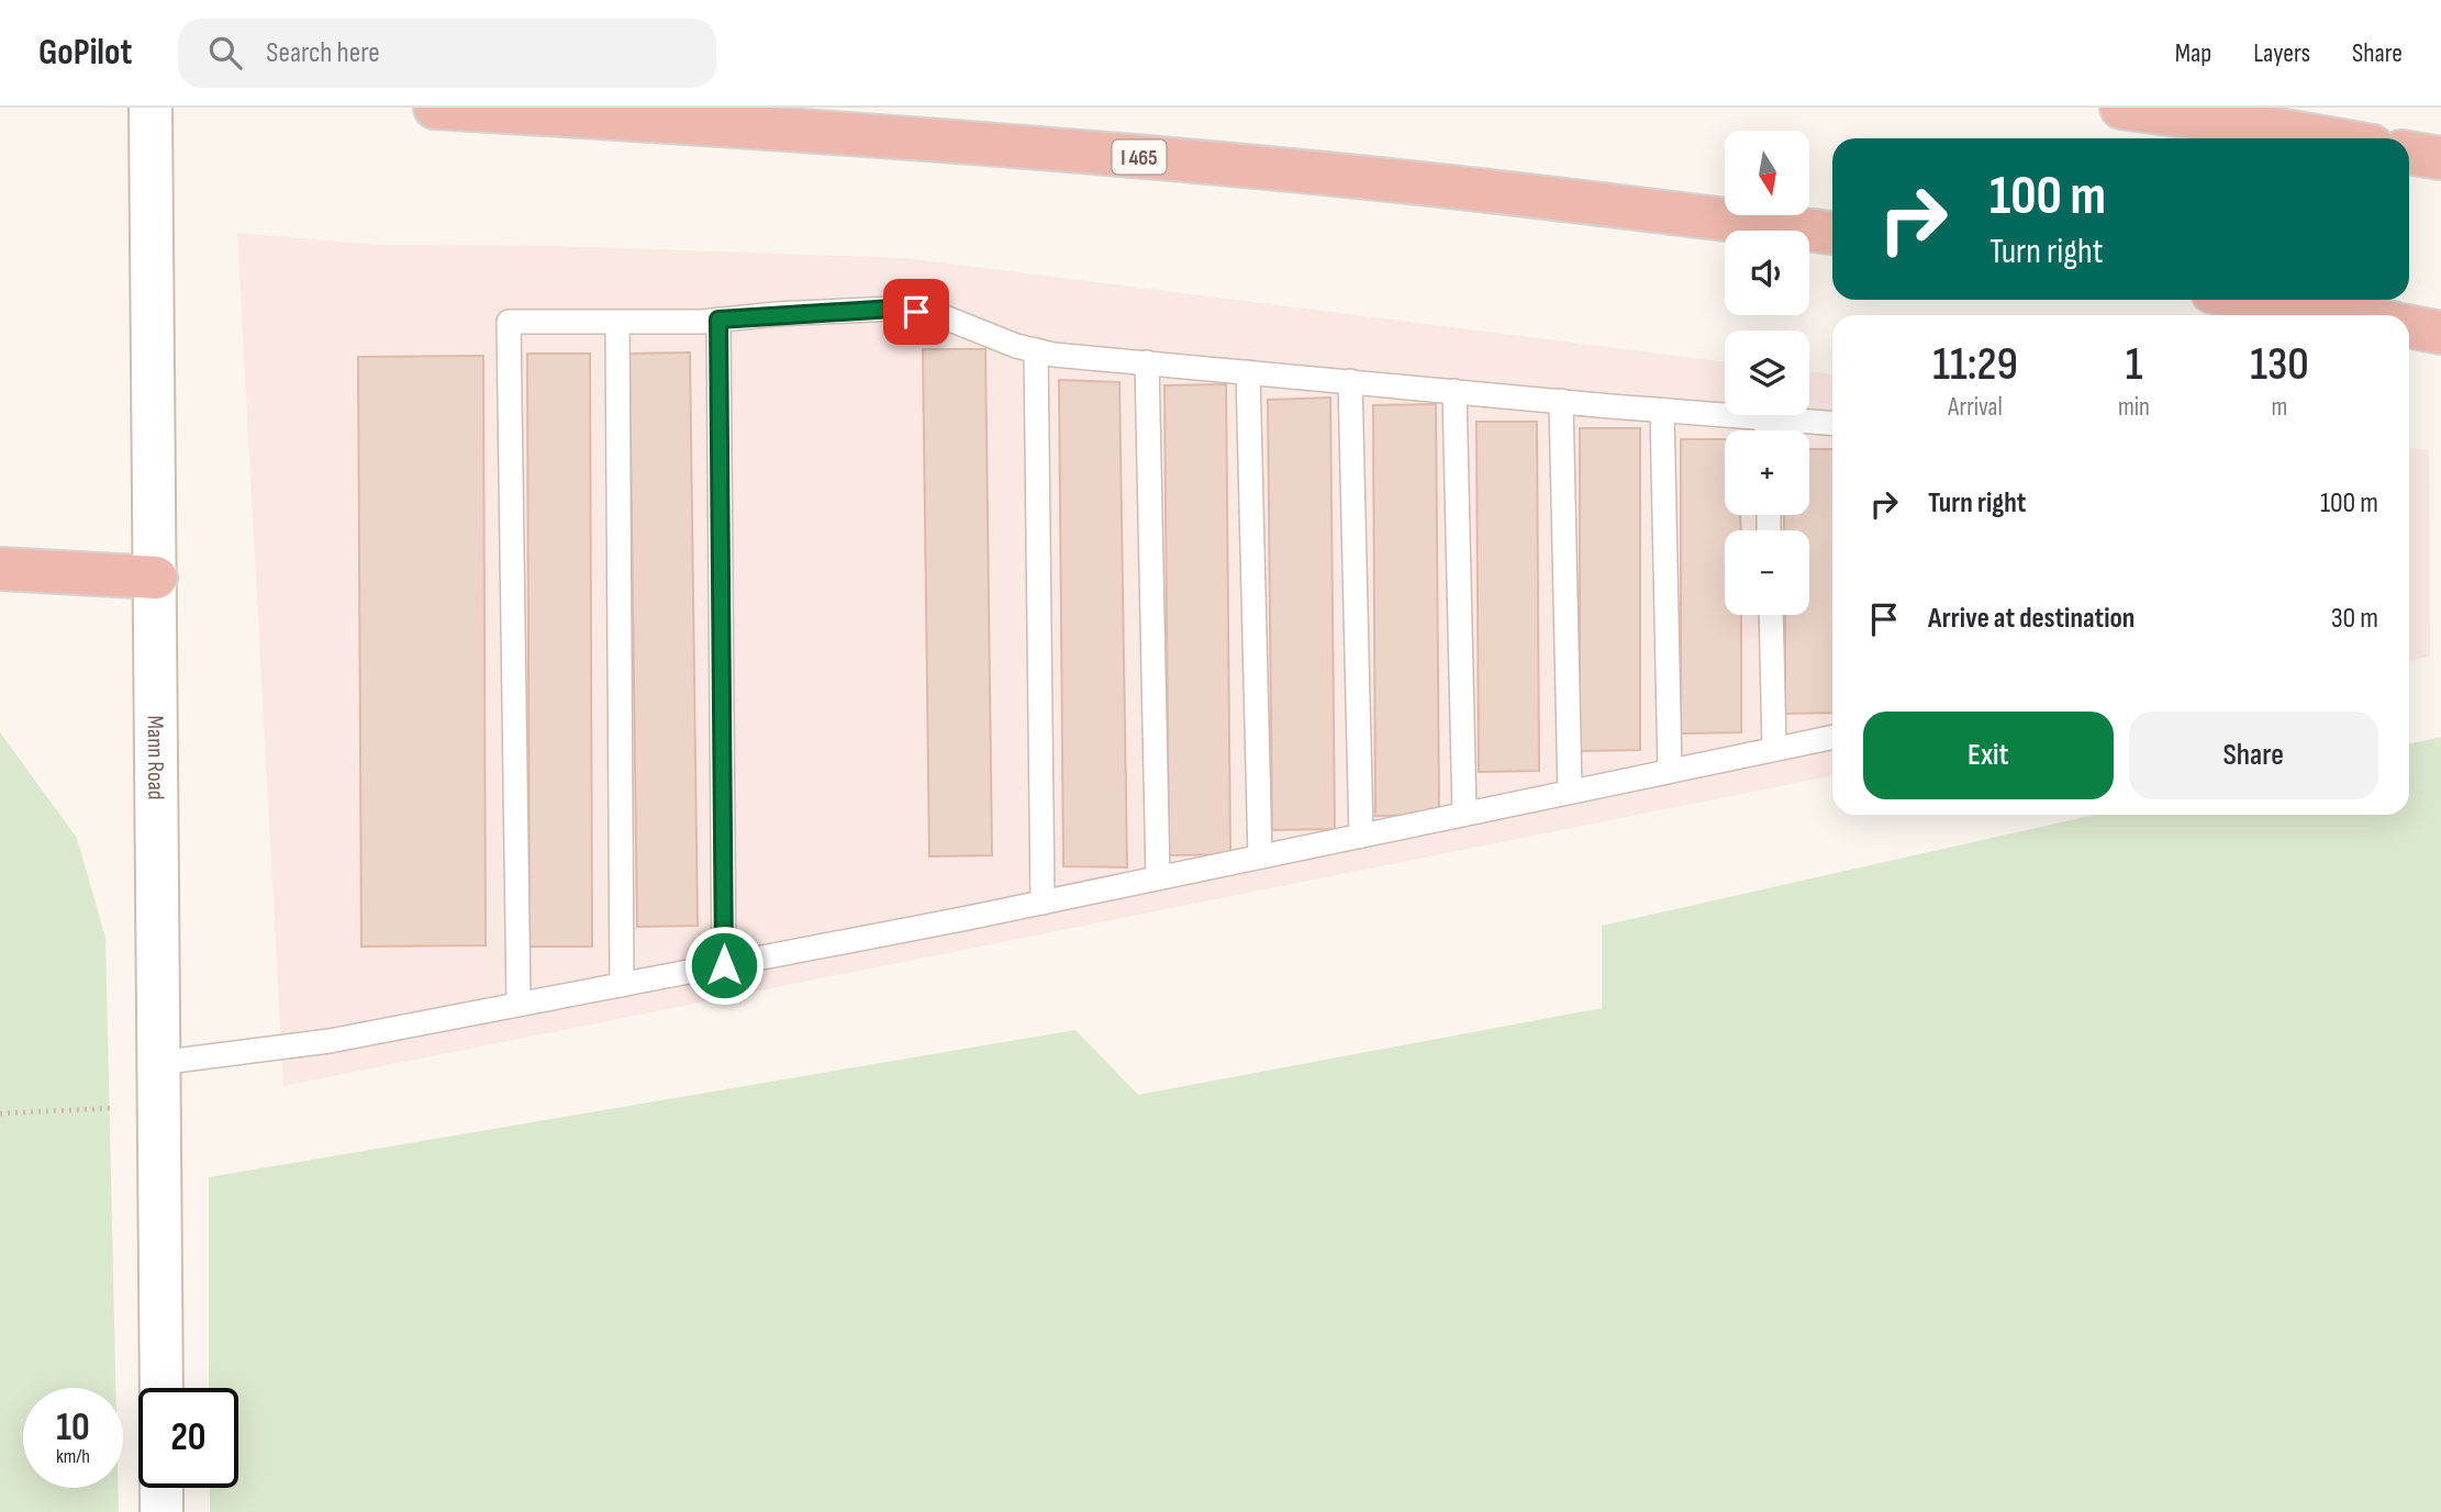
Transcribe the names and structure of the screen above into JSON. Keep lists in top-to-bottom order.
{
  "streets": {
    "highway": ["I 465"],
    "main road": ["Mann Road"]
  },
  "north": "bottom",
  "page": {
    "header": "GoPilot",
    "search": "Search here",
    "nav": ["Map", "Layers", "Share"],
    "map_buttons": ["+", "−"],
    "turn": ["100 m", "Turn right"],
    "eta": [
      "11:29",
      "Arrival",
      "1",
      "min",
      "130",
      "m"
    ],
    "list": [
      {
        "name": "Turn right",
        "value": "100 m"
      },
      {
        "name": "Arrive at destination",
        "value": "30 m"
      }
    ],
    "buttons": ["Exit", "Share"],
    "speed": "10 km/h",
    "limit": "20"
  }
}
